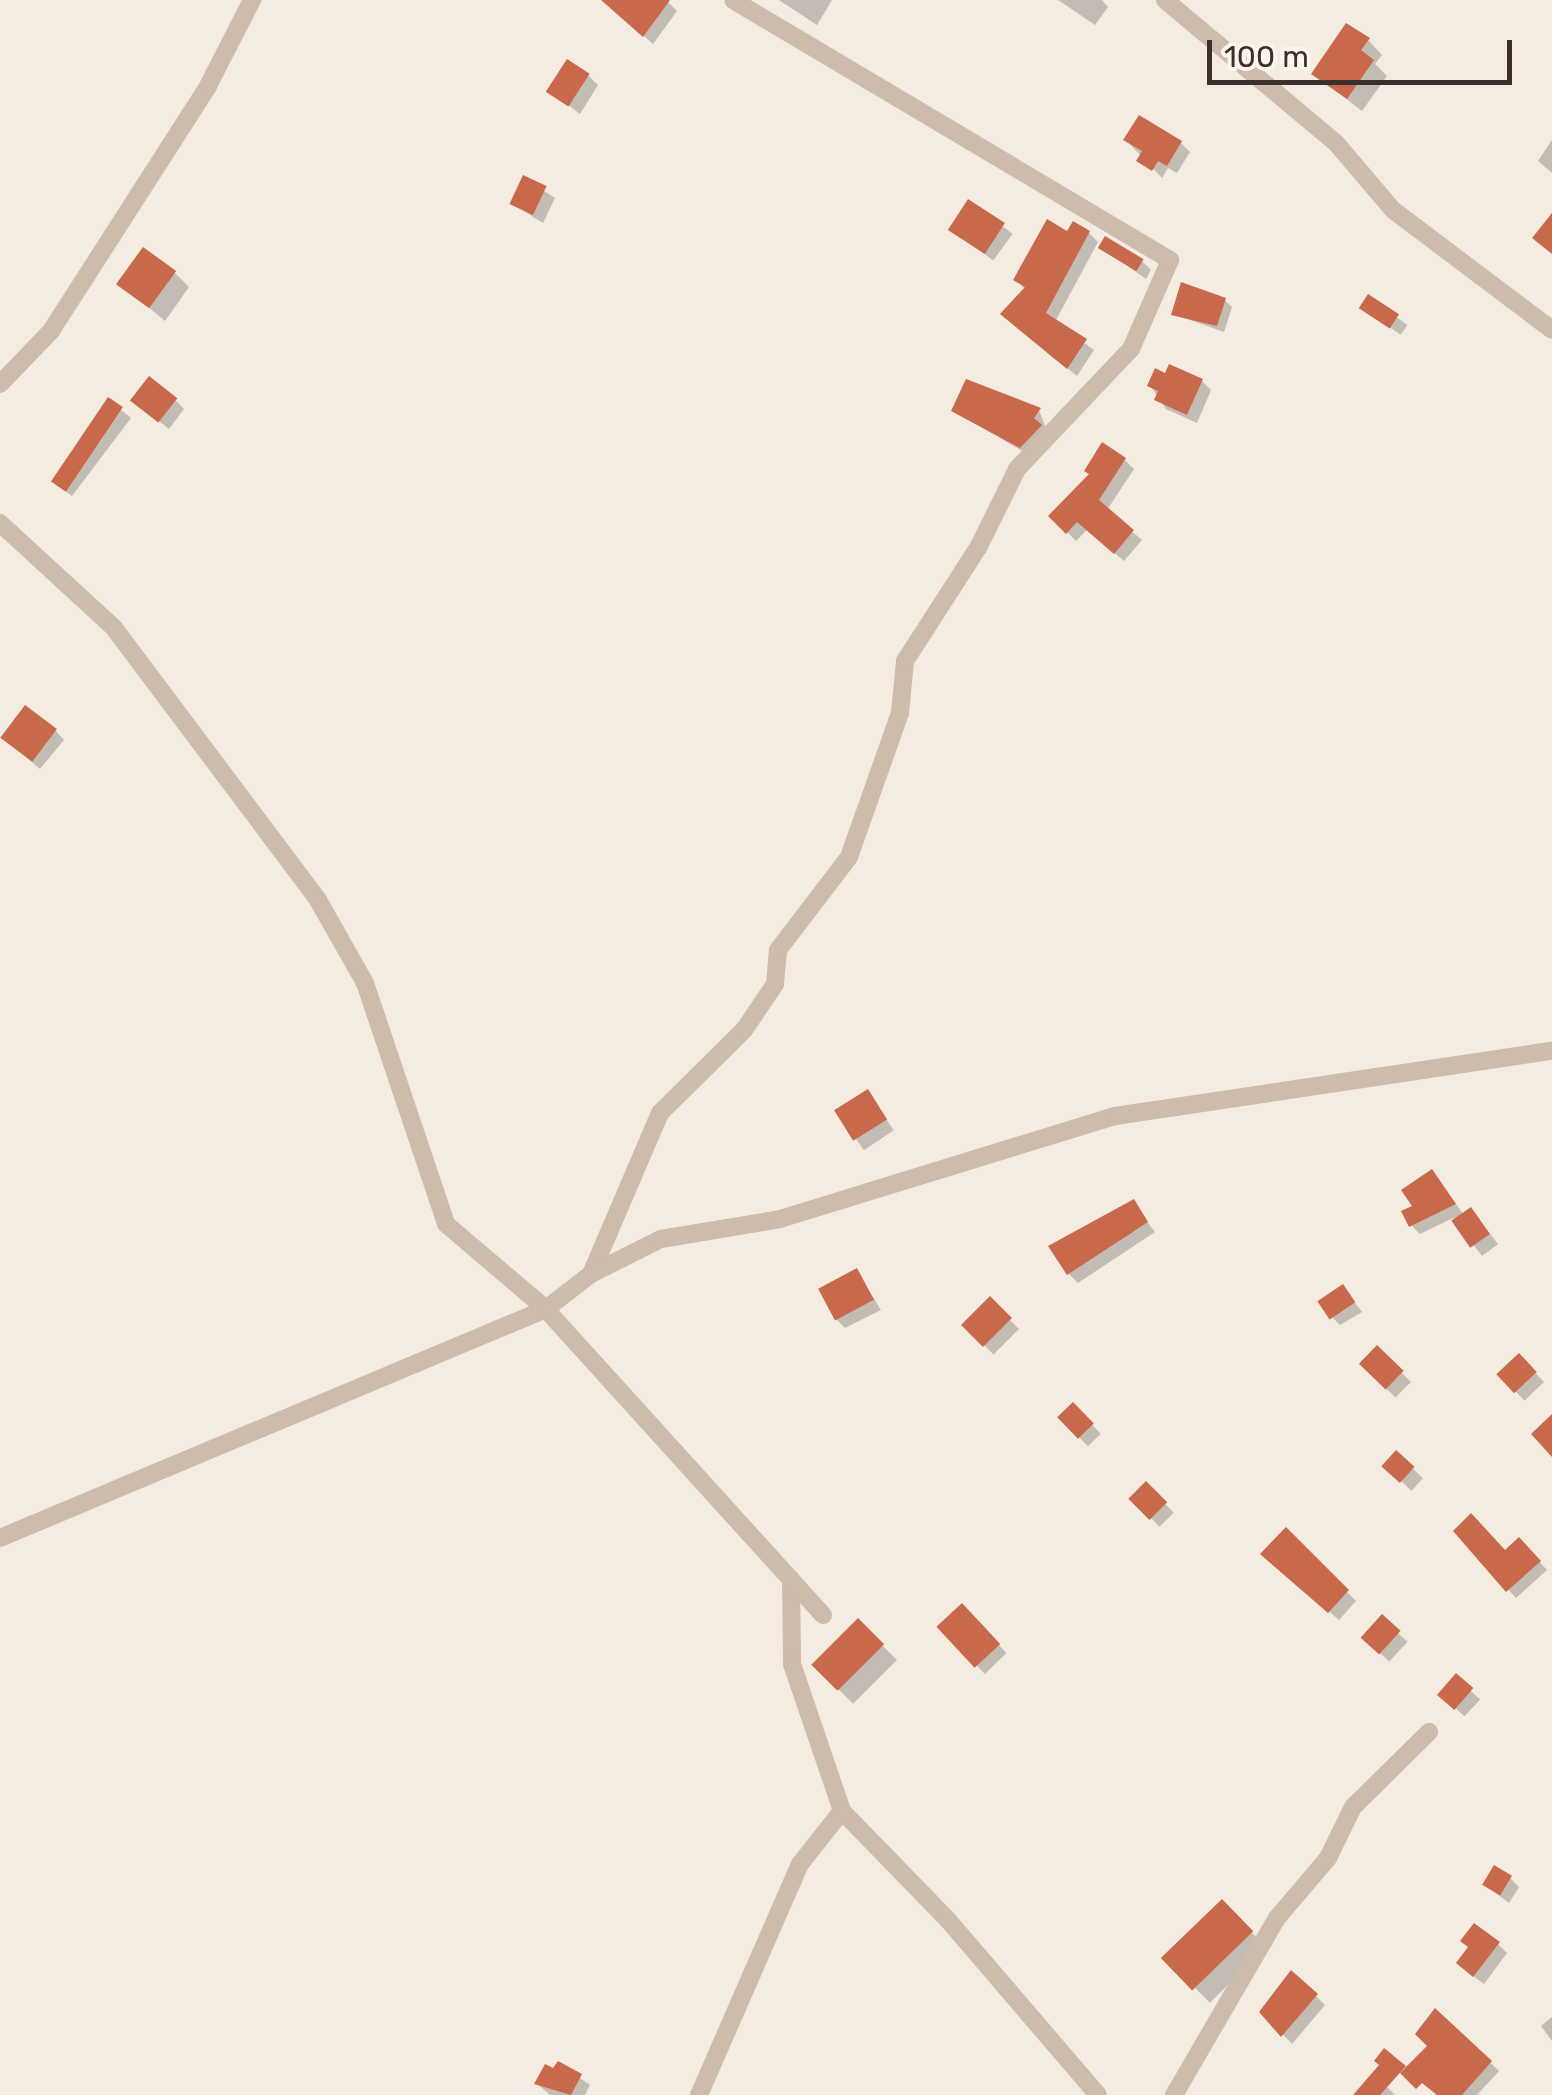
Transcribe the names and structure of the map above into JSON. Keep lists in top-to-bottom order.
{
  "scale_bar": "100 m"
}
